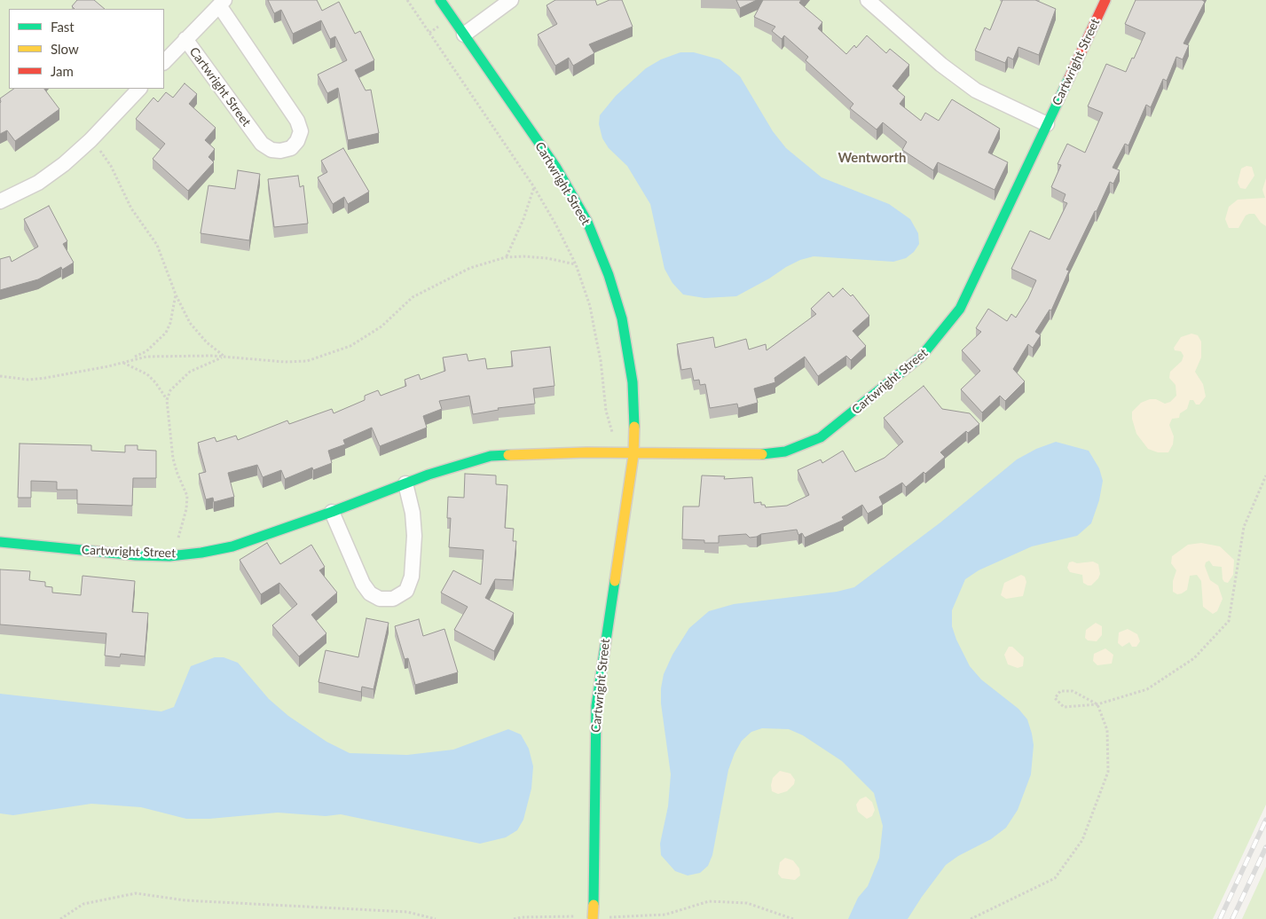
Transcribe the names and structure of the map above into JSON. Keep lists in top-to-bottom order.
{
  "streets": {
    "street": ["Cartwright Street"]
  },
  "districts": ["Wentworth"],
  "legend": ["Fast", "Slow", "Jam"]
}
